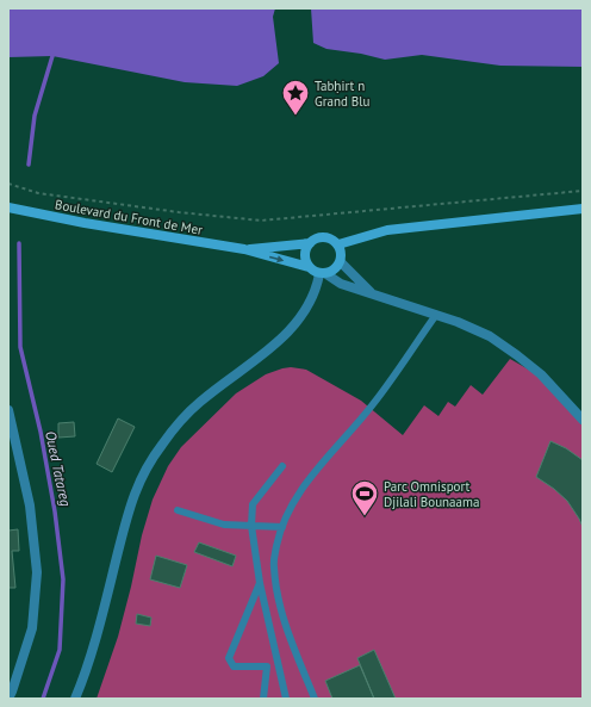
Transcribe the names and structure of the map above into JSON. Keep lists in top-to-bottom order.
{
  "streets": {
    "main road": ["Boulevard du Front de Mer"]
  },
  "water": ["Oued Tatareg"],
  "places": {
    "place": ["Tabḥirt n Grand Blu"],
    "sports": ["Parc Omnisport Djilali Bounaama"]
  }
}
